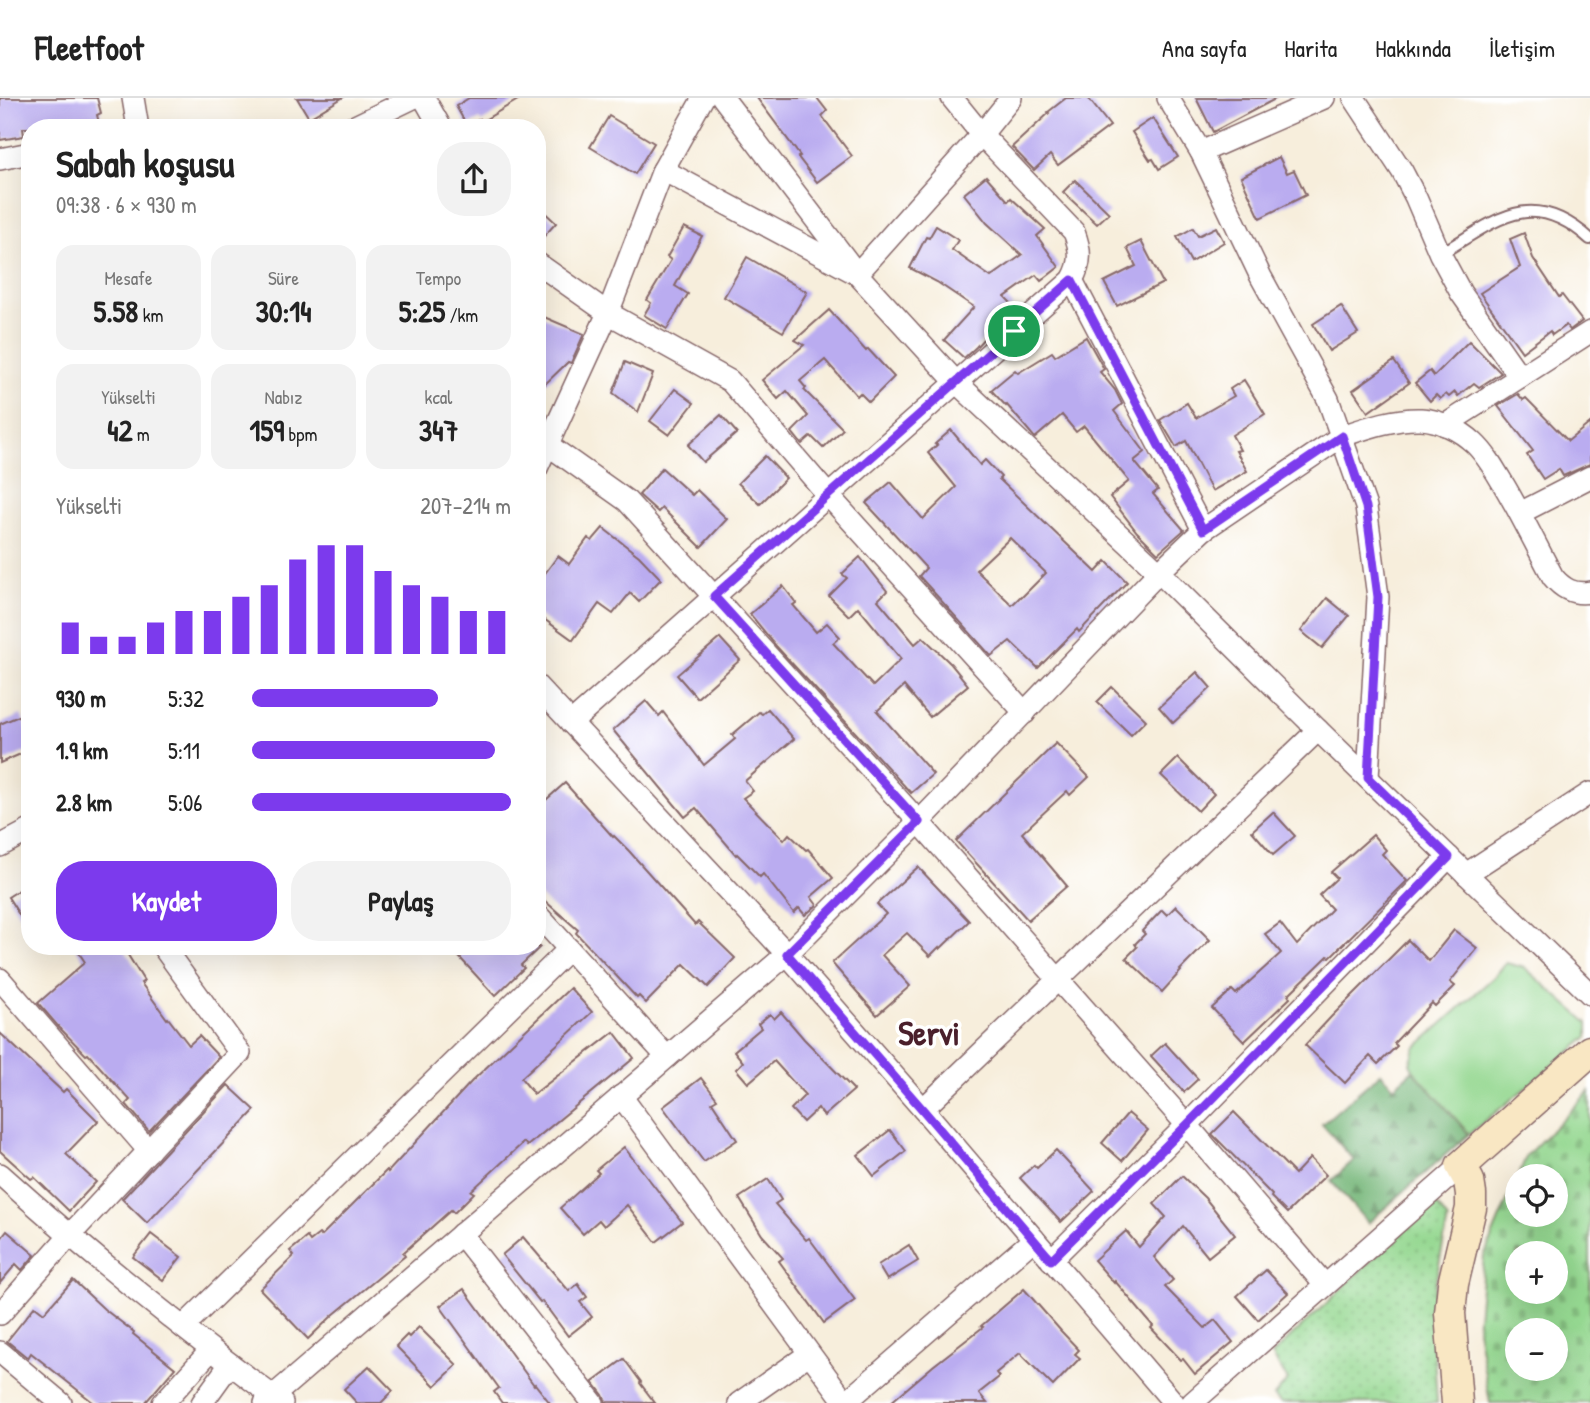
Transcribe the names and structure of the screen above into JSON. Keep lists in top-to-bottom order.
{
  "districts": ["Servi"],
  "page": {
    "header": "Fleetfoot",
    "nav": [
      "Ana sayfa",
      "Harita",
      "Hakkında",
      "İletişim"
    ],
    "heading": ["Sabah koşusu", "09:38 · 6 × 930 m"],
    "stats": [
      ["Mesafe", "5.58 km"],
      ["Süre", "30:14"],
      ["Tempo", "5:25 /km"],
      ["Yükselti", "42 m"],
      ["Nabız", "159 bpm"],
      ["kcal", "347"]
    ],
    "chart": ["Yükselti", "207–214 m"],
    "list": [
      {
        "name": "930 m",
        "note": "5:32"
      },
      {
        "name": "1.9 km",
        "note": "5:11"
      },
      {
        "name": "2.8 km",
        "note": "5:06"
      }
    ],
    "buttons": ["Kaydet", "Paylaş"],
    "map_buttons": ["+", "−"]
  }
}
